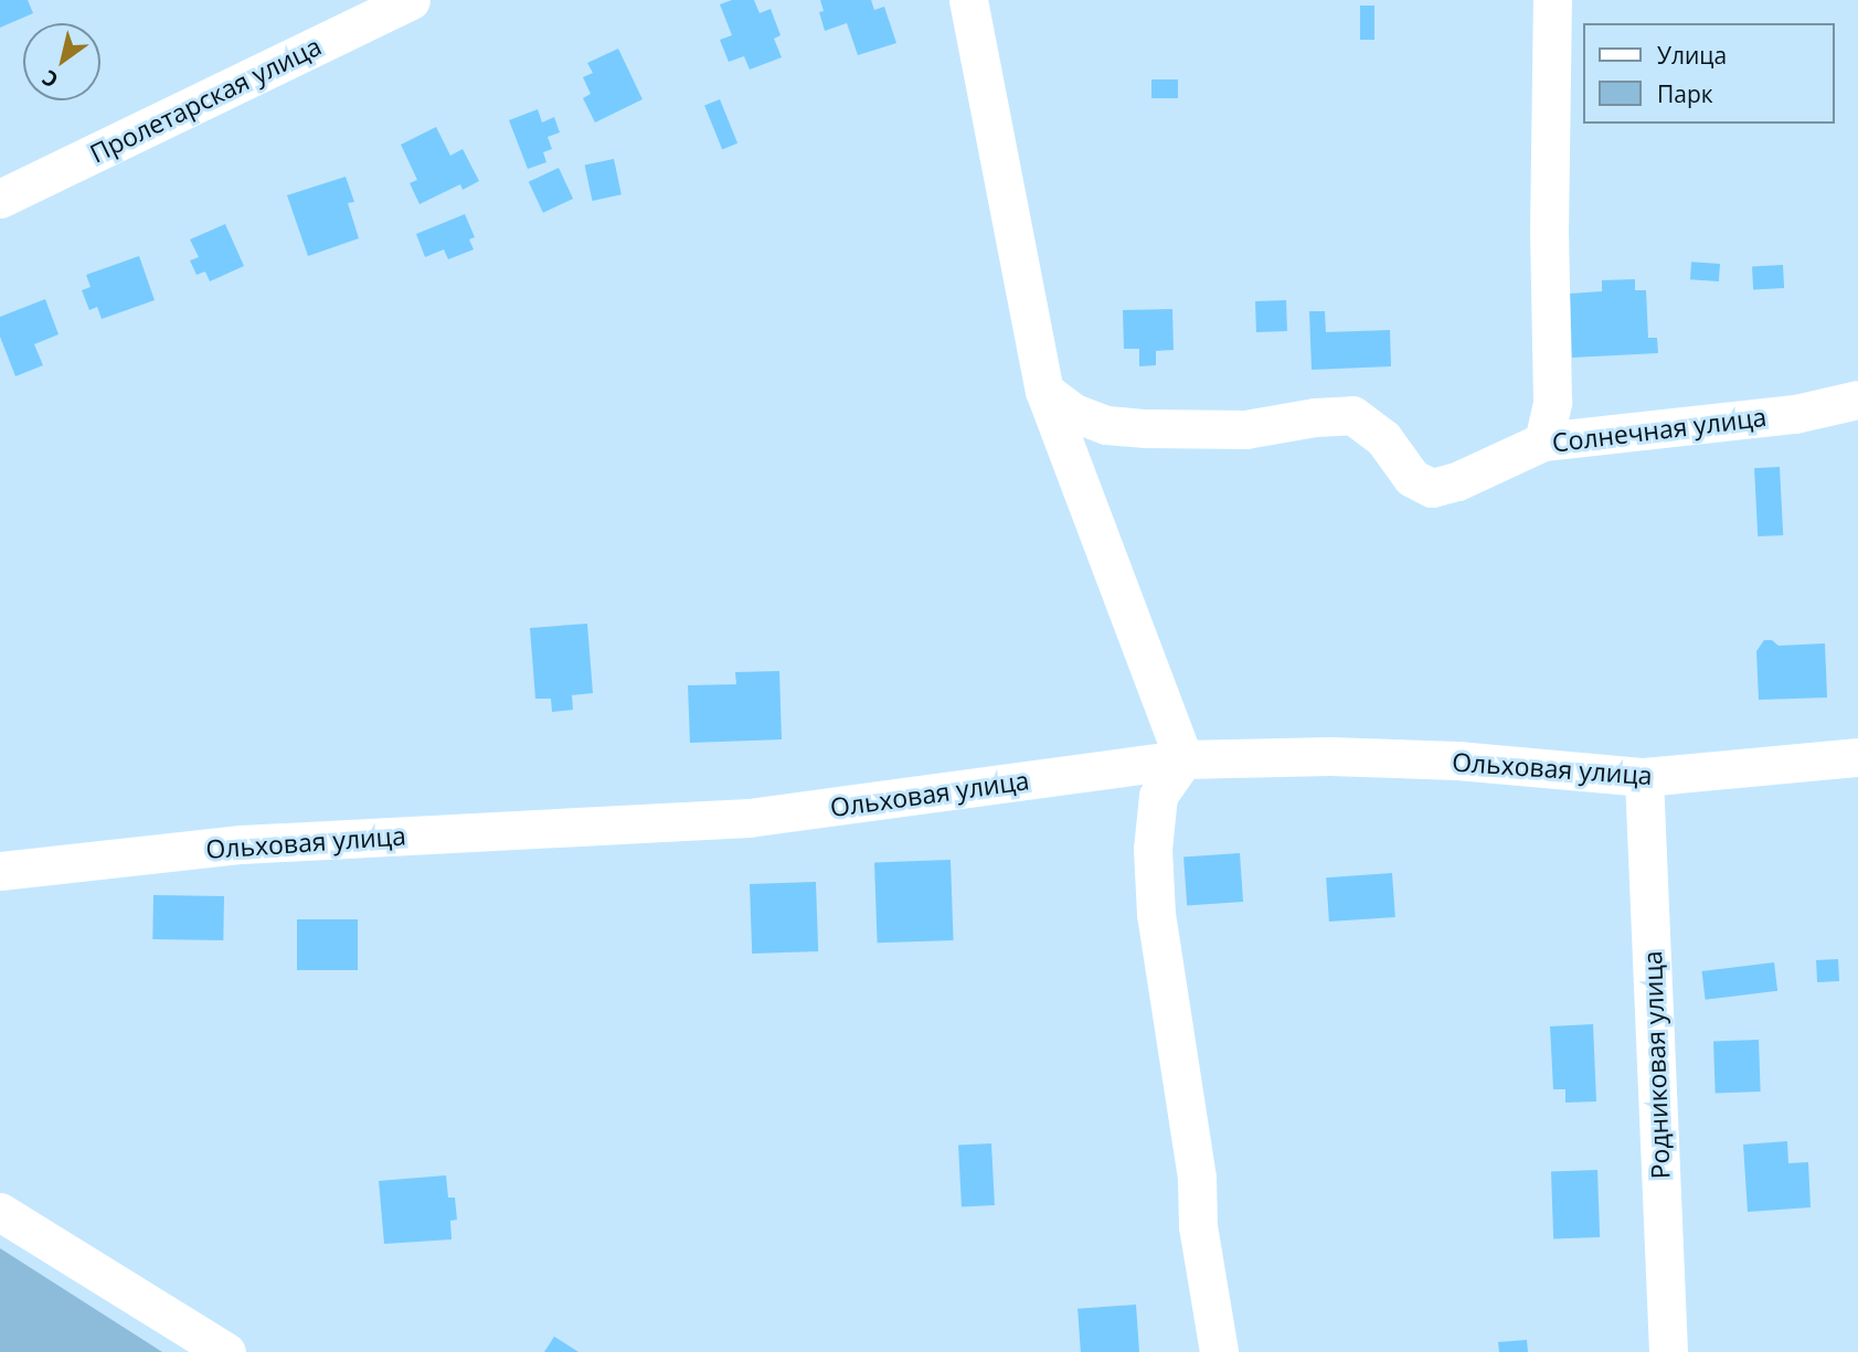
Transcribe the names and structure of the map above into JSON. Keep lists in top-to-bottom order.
{
  "streets": {
    "street": [
      "Пролетарская улица",
      "Солнечная улица",
      "Ольховая улица",
      "Родниковая улица"
    ]
  },
  "crossings": [
    ["Ольховая улица", "Родниковая улица"]
  ],
  "legend": ["Улица", "Парк"],
  "north": "bottom left"
}
